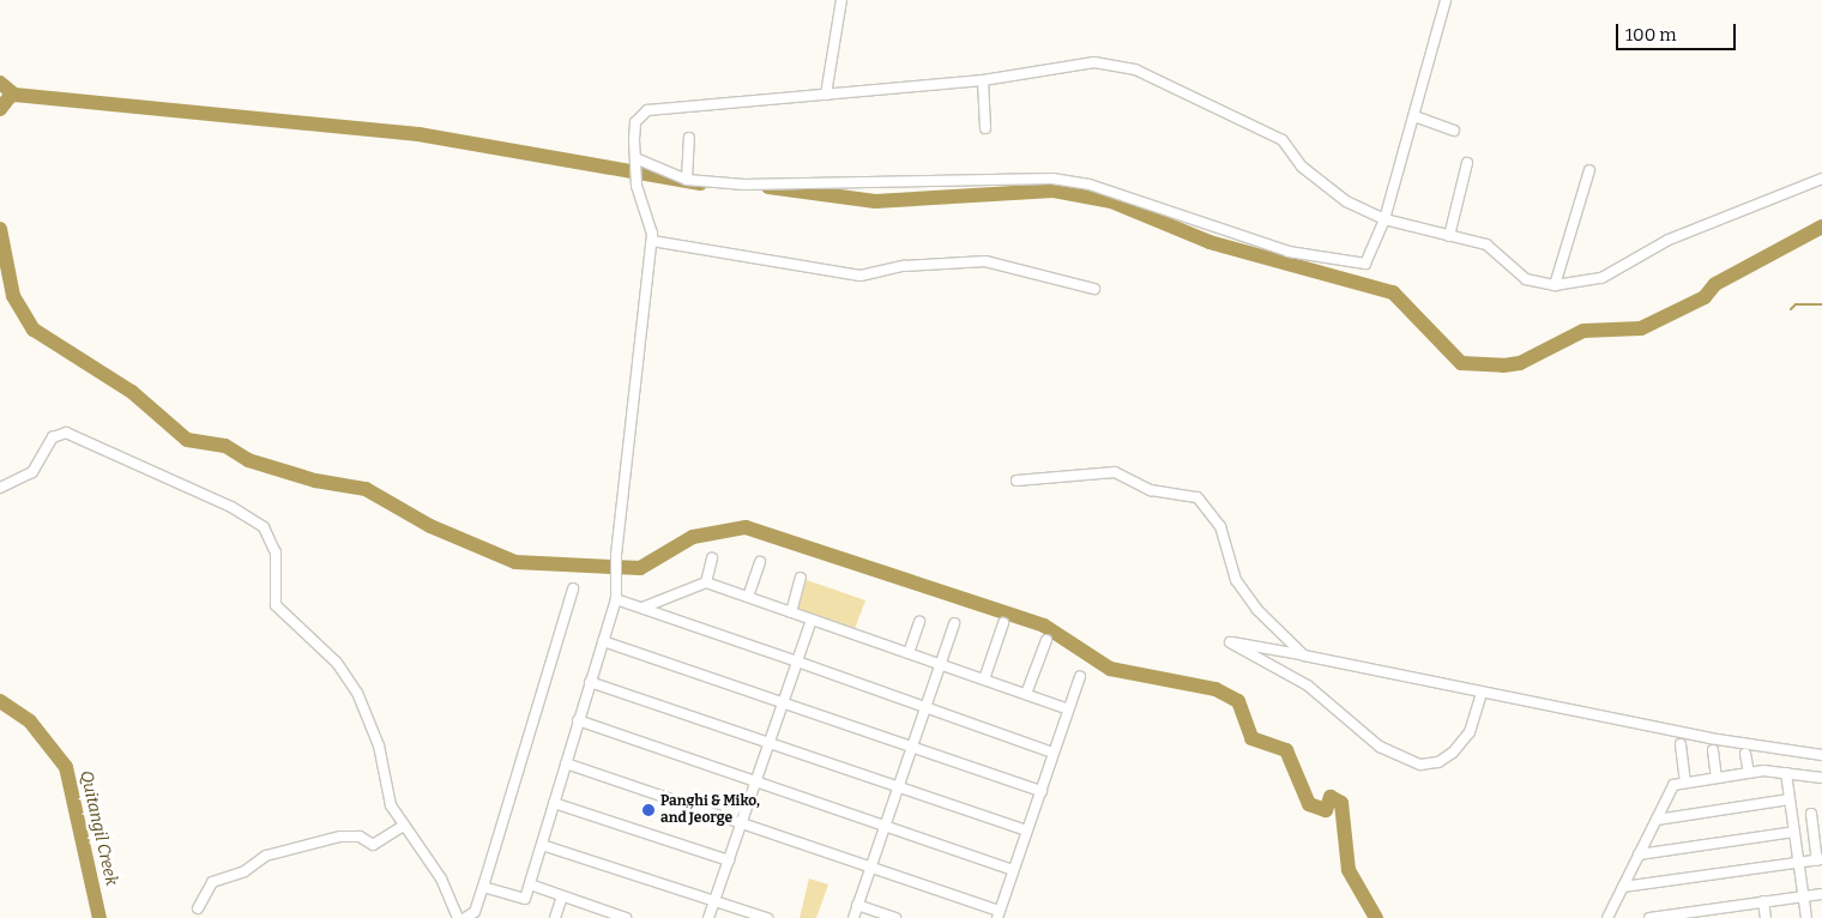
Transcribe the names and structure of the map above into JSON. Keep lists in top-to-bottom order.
{
  "water": ["Quitangil Creek"],
  "places": ["Panghi & Miko, and Jeorge"],
  "scale_bar": "100 m"
}
